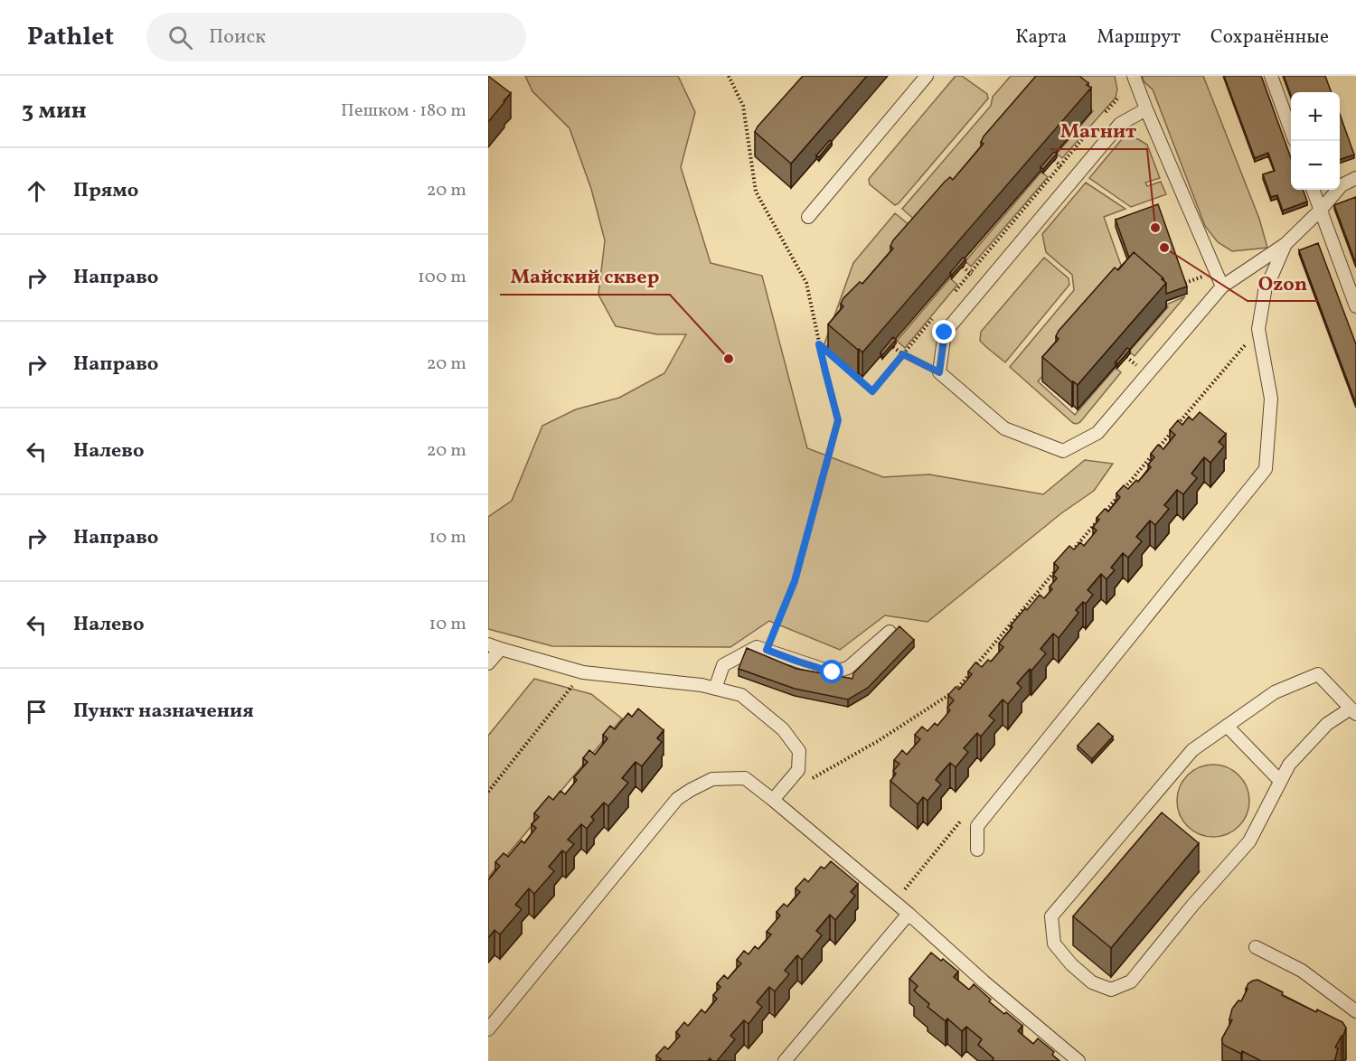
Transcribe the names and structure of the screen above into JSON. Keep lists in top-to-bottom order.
{
  "places": ["Магнит", "Ozon", "Майский сквер"],
  "page": {
    "header": "Pathlet",
    "search": "Поиск",
    "nav": ["Карта", "Маршрут", "Сохранённые"],
    "heading": ["3 мин", "Пешком · 180 m"],
    "map_buttons": ["+", "−"],
    "list": [
      ["Прямо", "20 m"],
      ["Направо", "100 m"],
      ["Направо", "20 m"],
      ["Налево", "20 m"],
      ["Направо", "10 m"],
      ["Налево", "10 m"],
      "Пункт назначения"
    ]
  }
}
